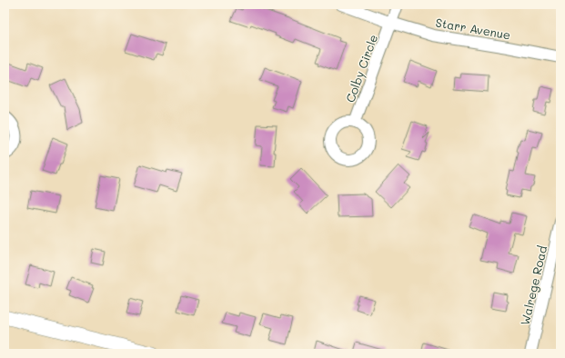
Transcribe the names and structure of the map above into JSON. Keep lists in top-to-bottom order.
{
  "streets": {
    "street": ["Starr Avenue", "Colby Circle", "Walrege Road"]
  },
  "crossings": [
    ["Starr Avenue", "Colby Circle"]
  ]
}
